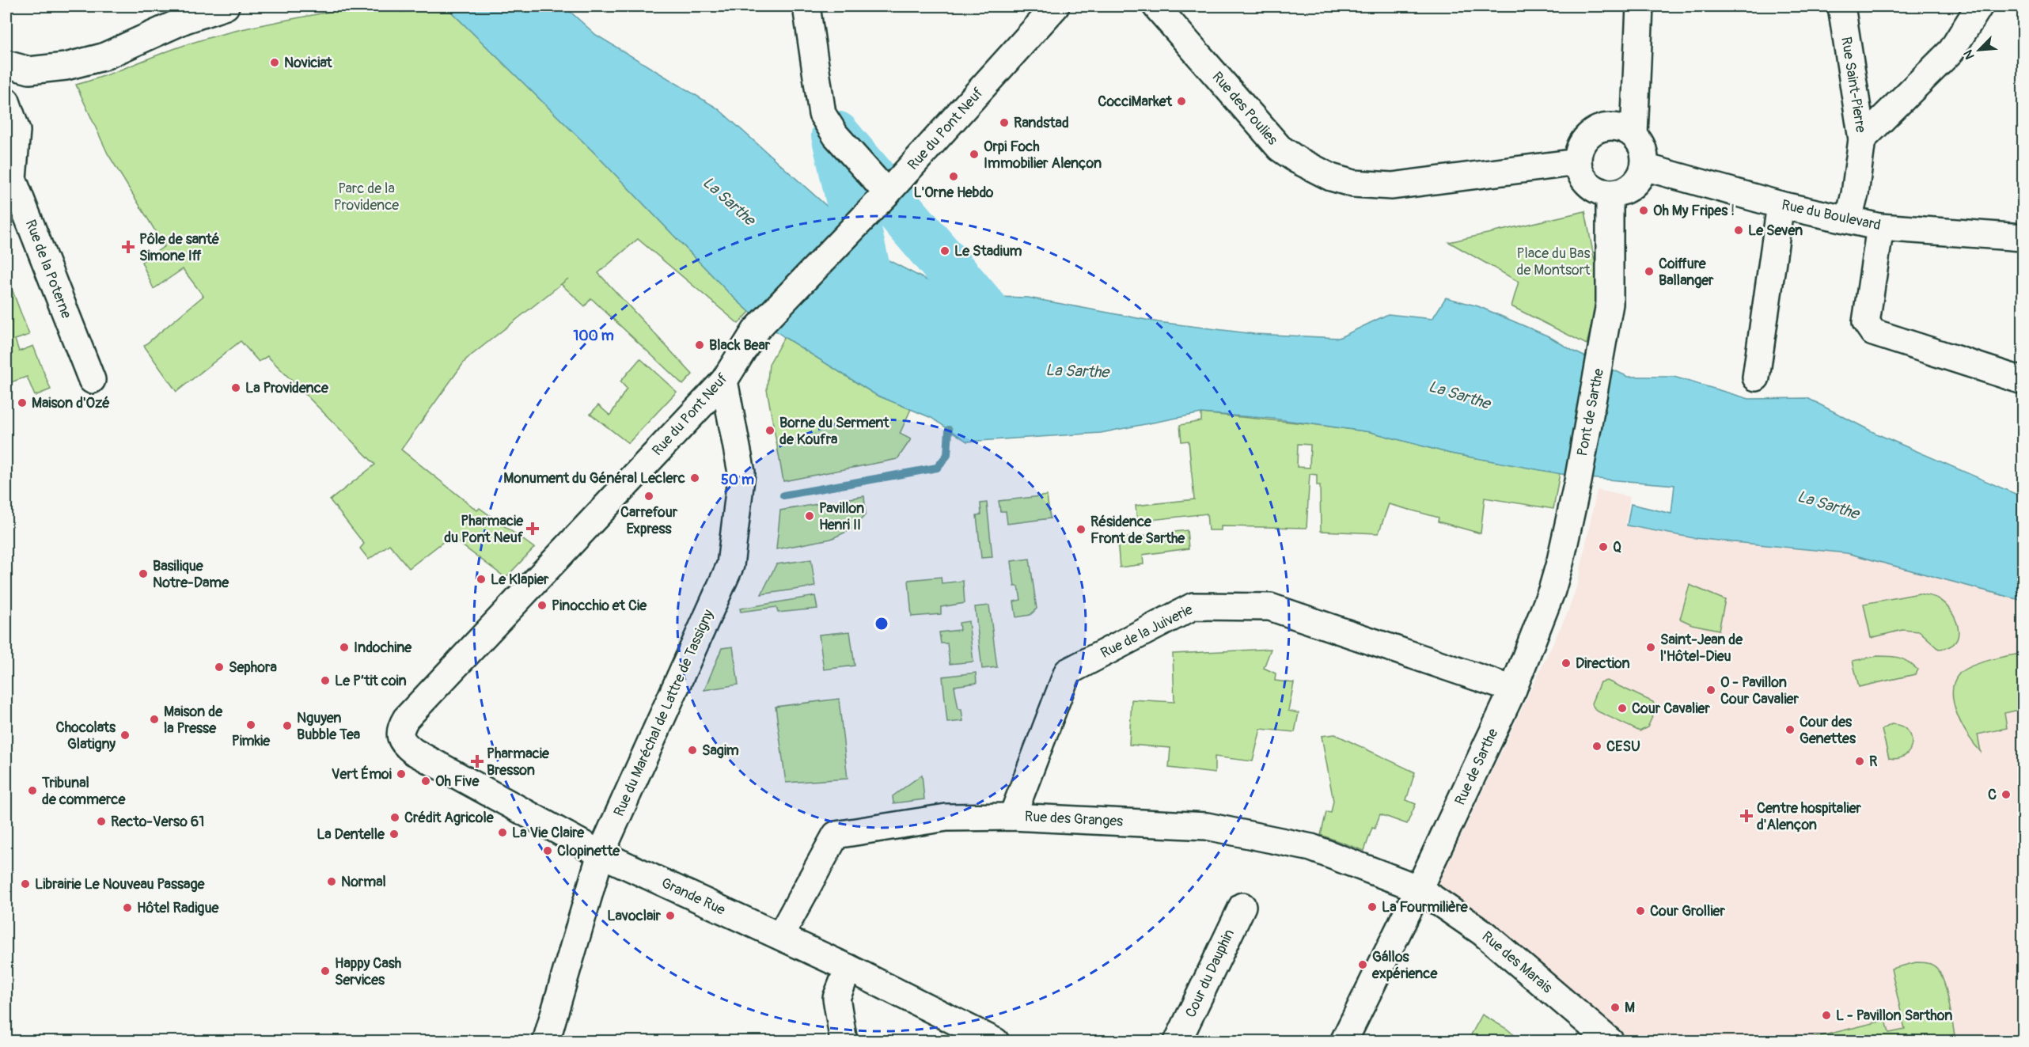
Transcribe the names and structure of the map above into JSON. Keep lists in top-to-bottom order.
{
  "streets": {
    "street": [
      "Rue Saint-Pierre",
      "Rue des Poulies",
      "Rue du Pont Neuf",
      "Rue du Boulevard",
      "Rue de la Poterne",
      "Pont de Sarthe",
      "Rue de la Juiverie",
      "Rue du Maréchal de Lattre de Tassigny",
      "Rue de Sarthe",
      "Rue des Granges",
      "Grande Rue",
      "Rue des Marais",
      "Cour du Dauphin"
    ]
  },
  "crossings": [
    ["Rue Saint-Pierre", "Rue du Boulevard"],
    ["Rue des Poulies", "Rue du Boulevard"],
    ["Rue des Poulies", "Pont de Sarthe"],
    ["Rue du Pont Neuf", "Rue du Maréchal de Lattre de Tassigny"],
    ["Rue du Pont Neuf", "Grande Rue"],
    ["Rue du Boulevard", "Pont de Sarthe"],
    ["Pont de Sarthe", "Rue de Sarthe"],
    ["Rue de la Juiverie", "Rue de Sarthe"],
    ["Rue de la Juiverie", "Rue des Granges"],
    ["Rue du Maréchal de Lattre de Tassigny", "Grande Rue"],
    ["Rue de Sarthe", "Rue des Granges"],
    ["Rue de Sarthe", "Rue des Marais"],
    ["Rue des Granges", "Grande Rue"],
    ["Rue des Granges", "Rue des Marais"]
  ],
  "water": ["La Sarthe"],
  "parks": ["Parc de la Providence", "Place du Bas de Montsort"],
  "places": {
    "other": [
      "Noviciat",
      "CocciMarket",
      "Randstad",
      "Orpi Foch Immobilier Alençon",
      "L'Orne Hebdo",
      "Oh My Fripes !",
      "Le Seven",
      "Le Stadium",
      "Coiffure Ballanger",
      "Black Bear",
      "La Providence",
      "Maison d'Ozé",
      "Borne du Serment de Koufra",
      "Monument du Général Leclerc",
      "Carrefour Express",
      "Pavillon Henri II",
      "Résidence Front de Sarthe",
      "Q",
      "Basilique Notre-Dame",
      "Le Klapier",
      "Pinocchio et Cie",
      "Indochine",
      "Saint-Jean de l'Hôtel-Dieu",
      "Direction",
      "Sephora",
      "Le P’tit coin",
      "O - Pavillon Cour Cavalier",
      "Cour Cavalier",
      "Maison de la Presse",
      "Pimkie",
      "Nguyen Bubble Tea",
      "Cour des Genettes",
      "Chocolats Glatigny",
      "CESU",
      "Sagim",
      "R",
      "Vert Émoi",
      "Oh Five",
      "Tribunal de commerce",
      "C",
      "Crédit Agricole",
      "Recto-Verso 61",
      "La Vie Claire",
      "La Dentelle",
      "Clopinette",
      "Normal",
      "Librairie Le Nouveau Passage",
      "La Fourmilière",
      "Hôtel Radigue",
      "Cour Grollier",
      "Lavoclair",
      "Gállos expérience",
      "Happy Cash Services",
      "M",
      "L - Pavillon Sarthon"
    ],
    "health": [
      "Pôle de santé Simone Iff",
      "Pharmacie du Pont Neuf",
      "Pharmacie Bresson",
      "Centre hospitalier d'Alençon"
    ]
  },
  "north": "bottom left",
  "rings": ["100 m", "50 m"]
}
